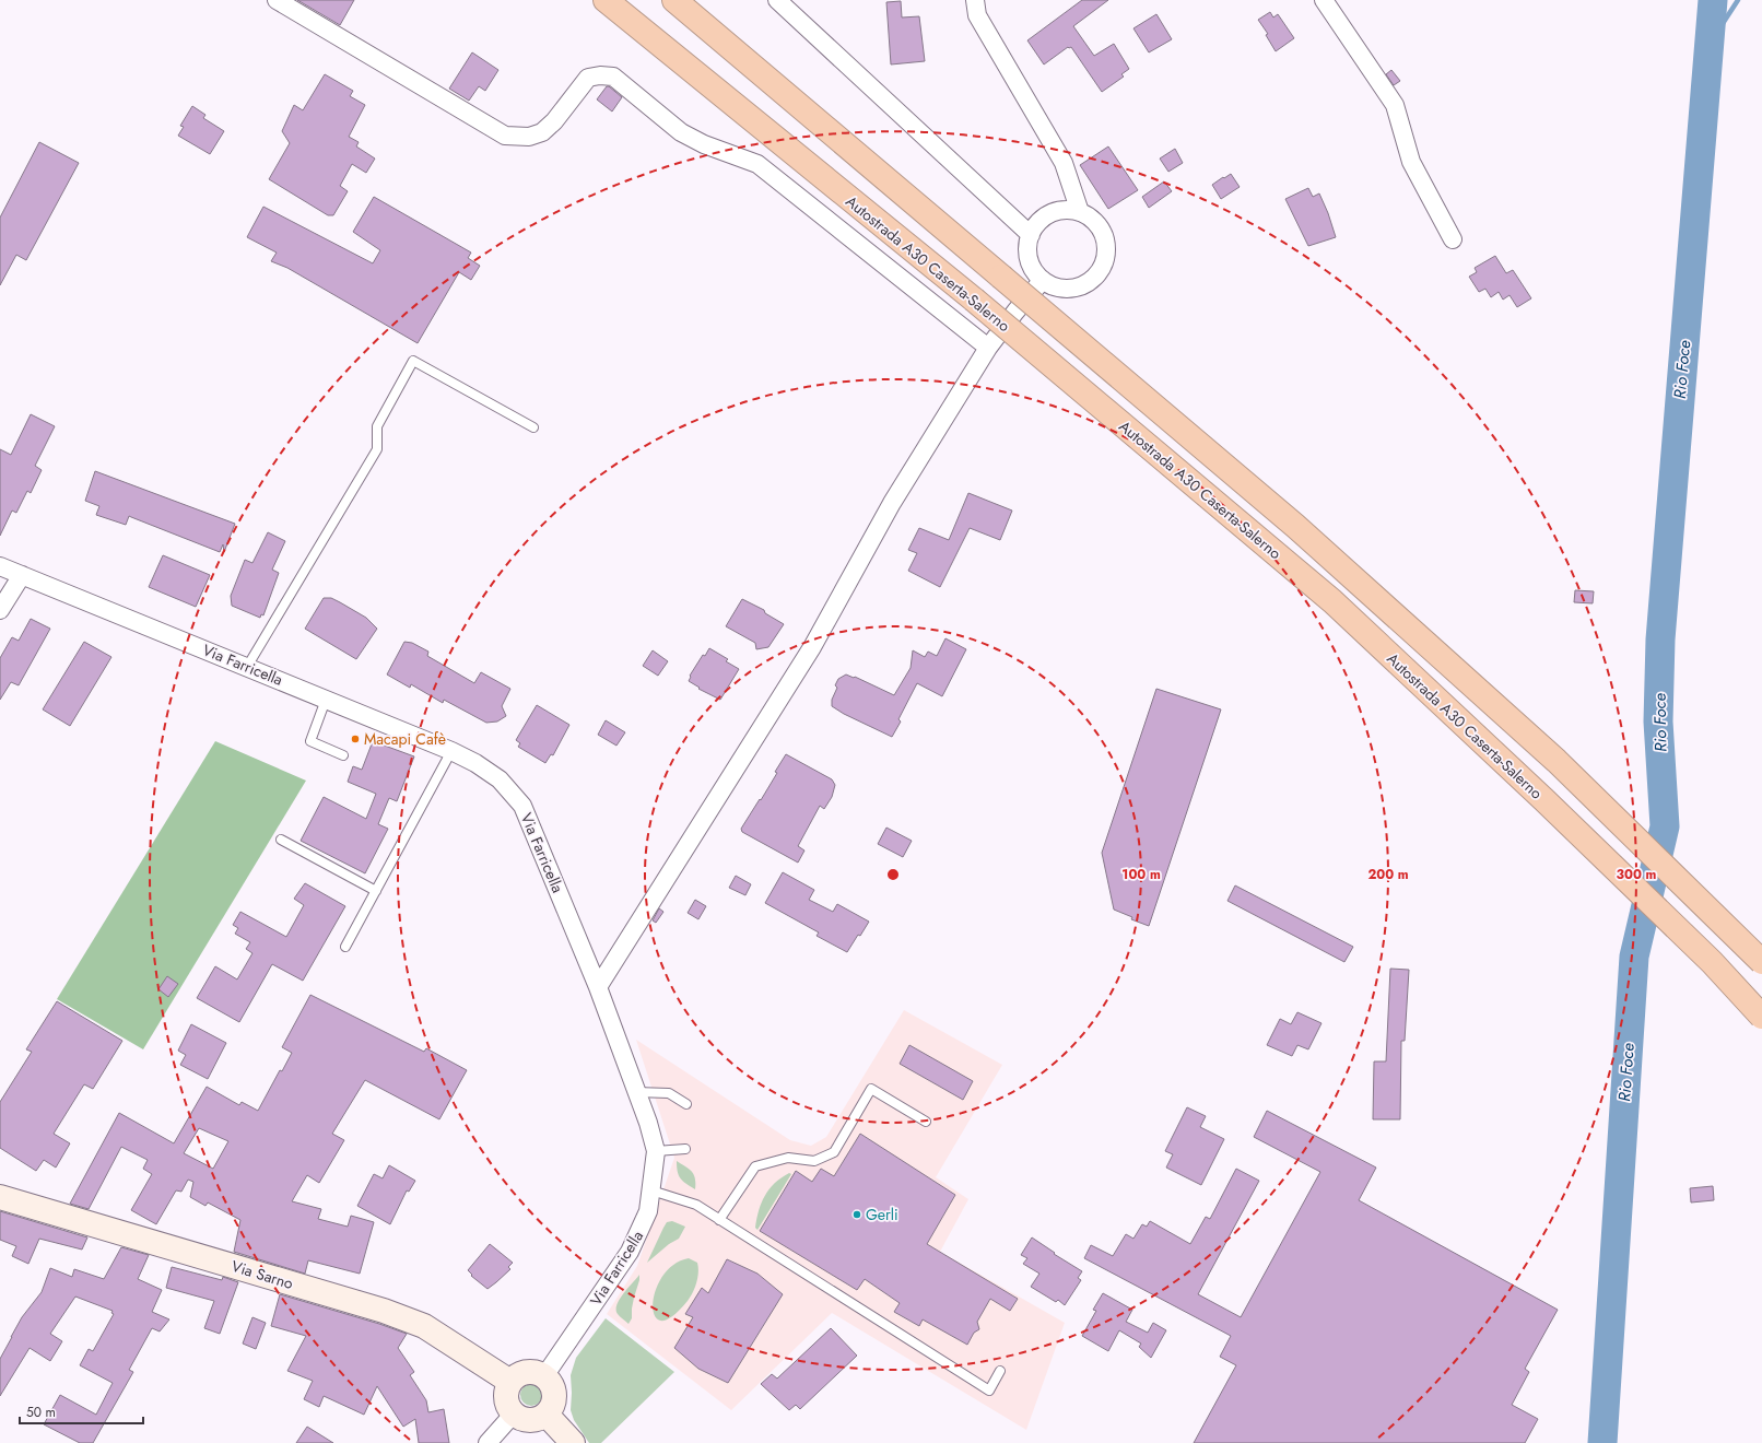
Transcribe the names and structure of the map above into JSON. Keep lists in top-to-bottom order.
{
  "streets": {
    "highway": ["Autostrada A30 Caserta-Salerno"],
    "main road": ["Via Sarno"],
    "street": ["Via Farricella"]
  },
  "crossings": [
    ["Via Farricella", "Via Sarno"]
  ],
  "water": ["Rio Foce"],
  "places": ["Macapi Cafè", "Gerli"],
  "scale_bar": "50 m",
  "rings": ["100 m", "200 m", "300 m"]
}
